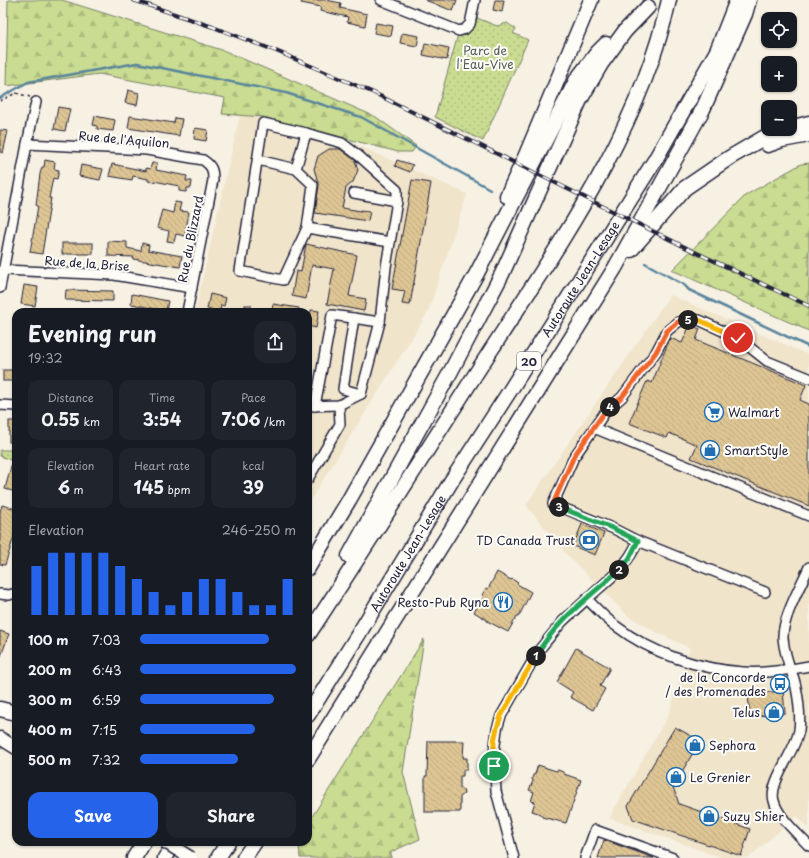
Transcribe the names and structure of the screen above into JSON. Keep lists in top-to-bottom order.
{
  "streets": {
    "highway": ["Autoroute Jean-Lesage", "20"],
    "street": ["Rue de l'Aquilon", "Rue du Blizzard", "Rue de la Brise"]
  },
  "crossings": [
    ["Rue de l'Aquilon", "Rue du Blizzard"],
    ["Rue du Blizzard", "Rue de la Brise"]
  ],
  "parks": ["Parc de l'Eau-Vive"],
  "places": {
    "supermarket": ["Walmart"],
    "shop": [
      "SmartStyle",
      "Telus",
      "Sephora",
      "Le Grenier",
      "Suzy Shier"
    ],
    "bank": ["TD Canada Trust"],
    "restaurant": ["Resto-Pub Ryna"],
    "bus stop": ["de la Concorde / des Promenades"]
  },
  "page": {
    "map_buttons": ["+", "−"],
    "heading": ["Evening run", "19:32"],
    "pins": [
      "5",
      "4",
      "3",
      "2",
      "1"
    ],
    "stats": [
      ["Distance", "0.55 km"],
      ["Time", "3:54"],
      ["Pace", "7:06 /km"],
      ["Elevation", "6 m"],
      ["Heart rate", "145 bpm"],
      ["kcal", "39"]
    ],
    "chart": ["Elevation", "246–250 m"],
    "list": [
      {
        "name": "100 m",
        "note": "7:03"
      },
      {
        "name": "200 m",
        "note": "6:43"
      },
      {
        "name": "300 m",
        "note": "6:59"
      },
      {
        "name": "400 m",
        "note": "7:15"
      },
      {
        "name": "500 m",
        "note": "7:32"
      }
    ],
    "buttons": ["Save", "Share"]
  }
}
